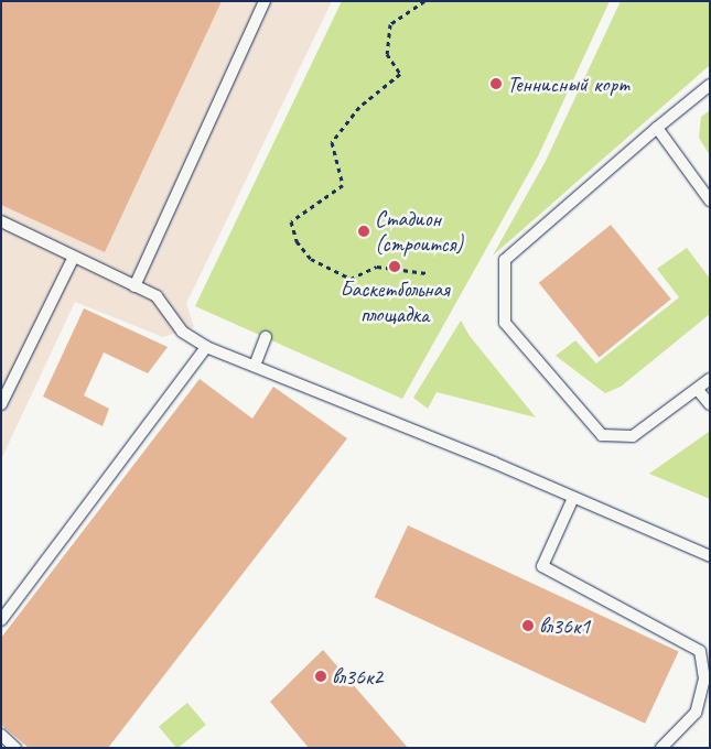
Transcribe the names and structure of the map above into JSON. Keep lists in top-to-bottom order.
{
  "places": [
    "Теннисный корт",
    "Стадион (строится)",
    "Баскетбольная площадка",
    "вл36к1",
    "вл36к2"
  ]
}
